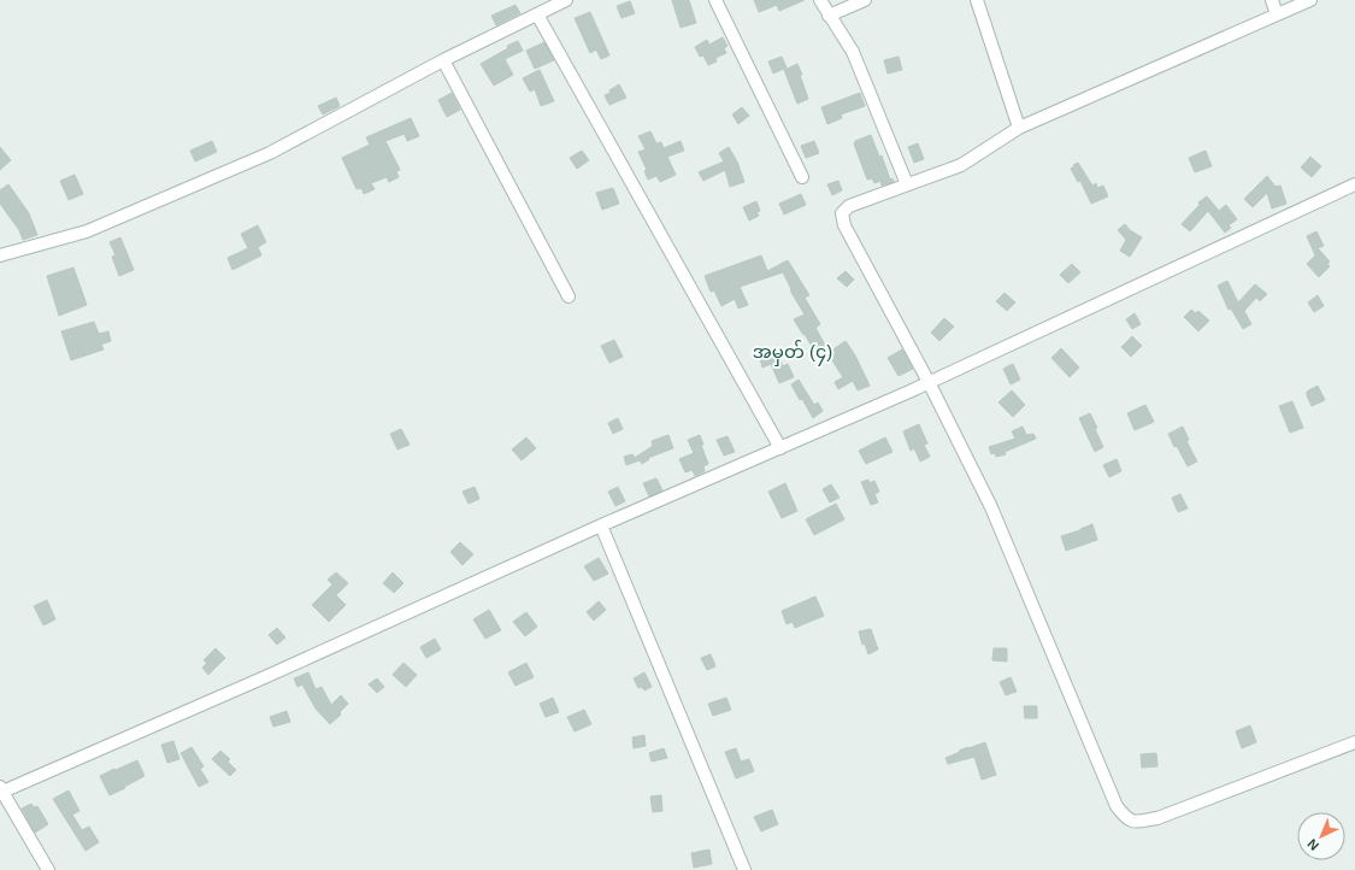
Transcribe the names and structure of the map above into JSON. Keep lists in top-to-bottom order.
{
  "districts": ["အမှတ် (၄)"],
  "north": "bottom left"
}
